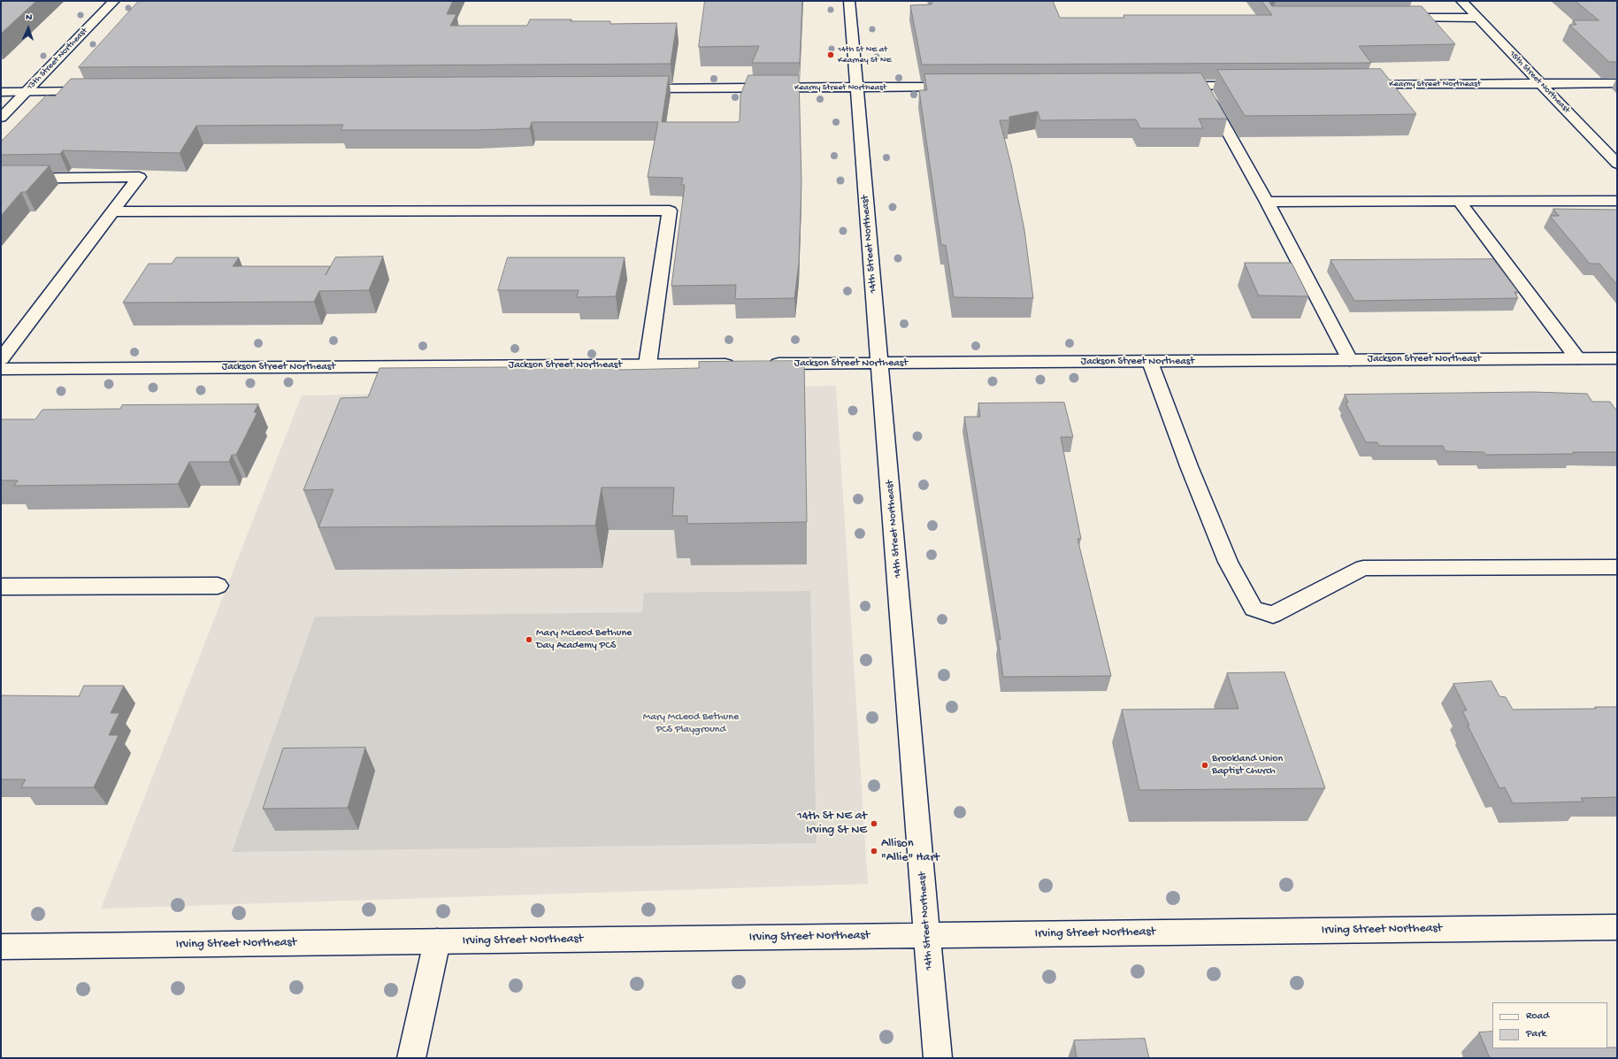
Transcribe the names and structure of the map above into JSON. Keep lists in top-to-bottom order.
{
  "streets": {
    "street": [
      "13th Street Northeast",
      "15th Street Northeast",
      "Kearny Street Northeast",
      "14th Street Northeast",
      "Jackson Street Northeast",
      "Irving Street Northeast"
    ]
  },
  "crossings": [
    ["15th Street Northeast", "Kearny Street Northeast"],
    ["Kearny Street Northeast", "14th Street Northeast"],
    ["14th Street Northeast", "Jackson Street Northeast"],
    ["14th Street Northeast", "Irving Street Northeast"]
  ],
  "parks": ["Mary McLeod Bethune PCS Playground"],
  "places": [
    "14th St NE at Kearney St NE",
    "Mary McLeod Bethune Day Academy PCS",
    "Brookland Union Baptist Church",
    "14th St NE at Irving St NE",
    "Allison \"Allie\" Hart"
  ],
  "legend": ["Road", "Park"],
  "north": "top"
}
